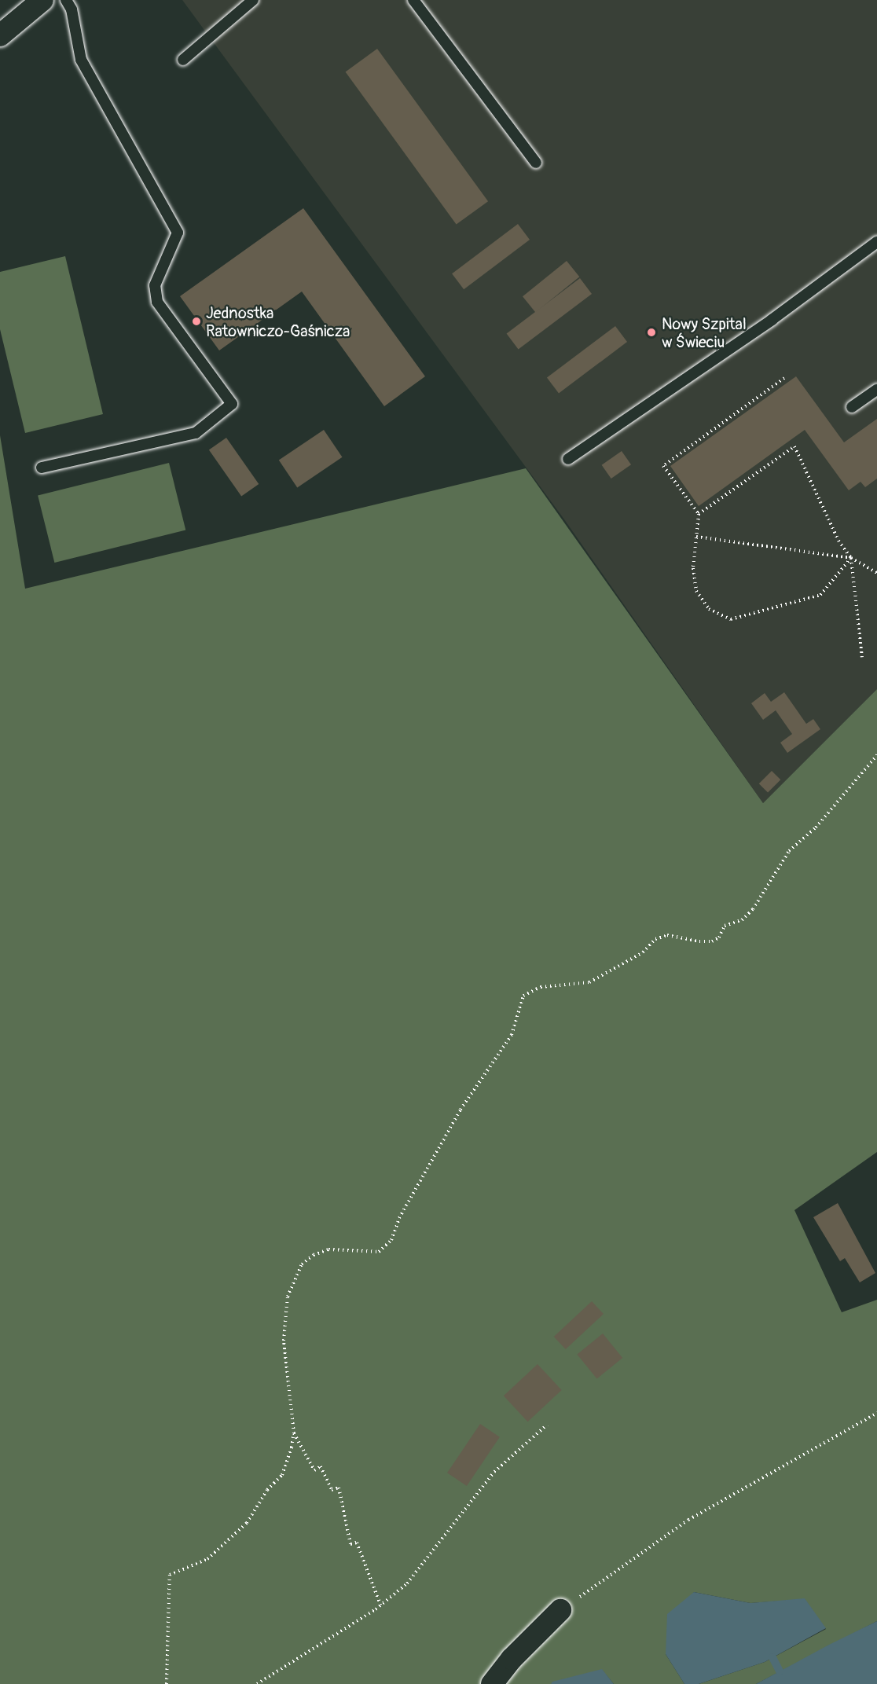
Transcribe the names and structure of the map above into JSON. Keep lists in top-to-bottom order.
{
  "places": ["Jednostka Ratowniczo-Gaśnicza", "Nowy Szpital w Świeciu"]
}
